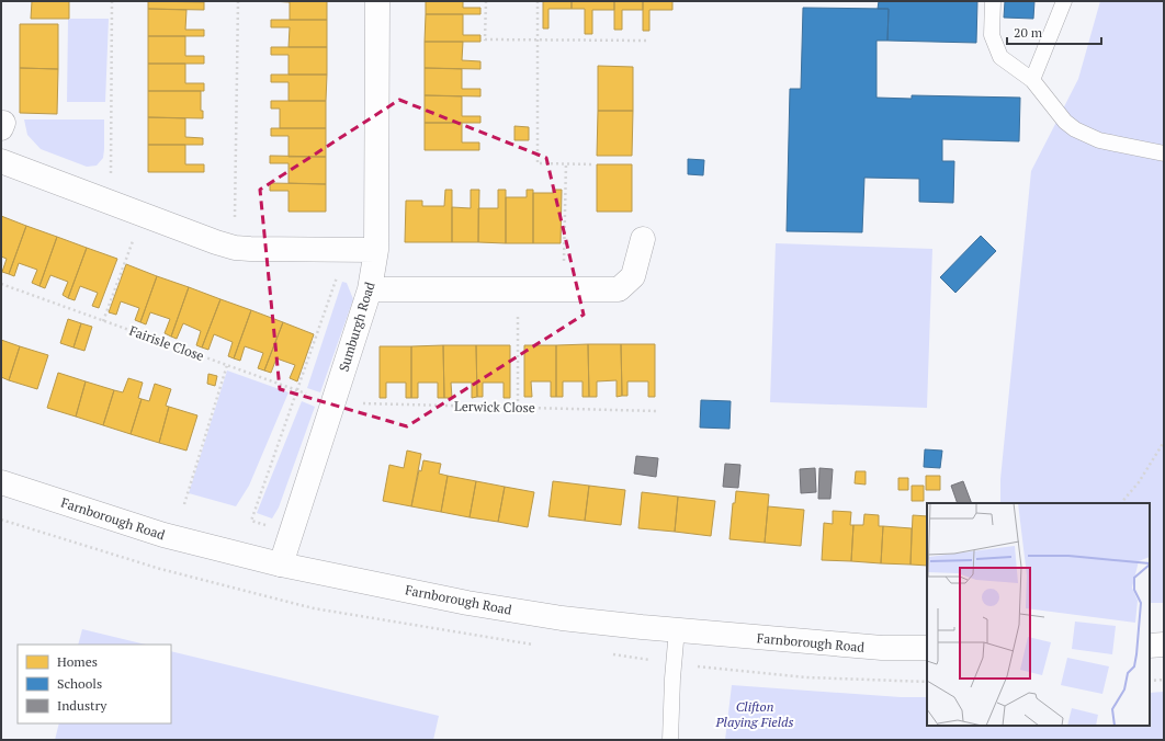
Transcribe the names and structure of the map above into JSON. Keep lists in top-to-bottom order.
{
  "streets": {
    "street": ["Sumburgh Road", "Farnborough Road"],
    "path": ["Fairisle Close", "Lerwick Close"]
  },
  "crossings": [
    ["Sumburgh Road", "Fairisle Close"],
    ["Sumburgh Road", "Lerwick Close"],
    ["Sumburgh Road", "Farnborough Road"],
    ["Fairisle Close", "Lerwick Close"]
  ],
  "parks": ["Clifton Playing Fields"],
  "legend": ["Homes", "Schools", "Industry"],
  "scale_bar": "20 m"
}
